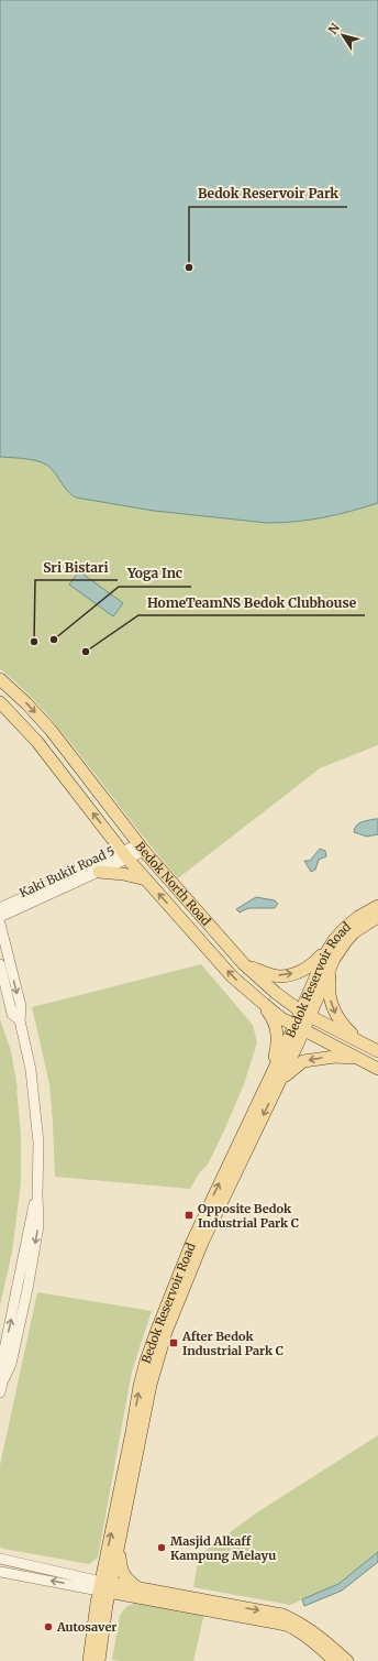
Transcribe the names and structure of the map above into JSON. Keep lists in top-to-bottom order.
{
  "streets": {
    "main road": ["Bedok North Road", "Bedok Reservoir Road"],
    "street": ["Kaki Bukit Road 5"]
  },
  "crossings": [
    ["Kaki Bukit Road 5", "Bedok North Road"],
    ["Bedok North Road", "Bedok Reservoir Road"]
  ],
  "places": {
    "other": [
      "Bedok Reservoir Park",
      "Yoga Inc",
      "Sri Bistari",
      "HomeTeamNS Bedok Clubhouse",
      "Masjid Alkaff Kampung Melayu",
      "Autosaver"
    ],
    "transit": ["Opposite Bedok Industrial Park C", "After Bedok Industrial Park C"]
  },
  "north": "top left"
}
